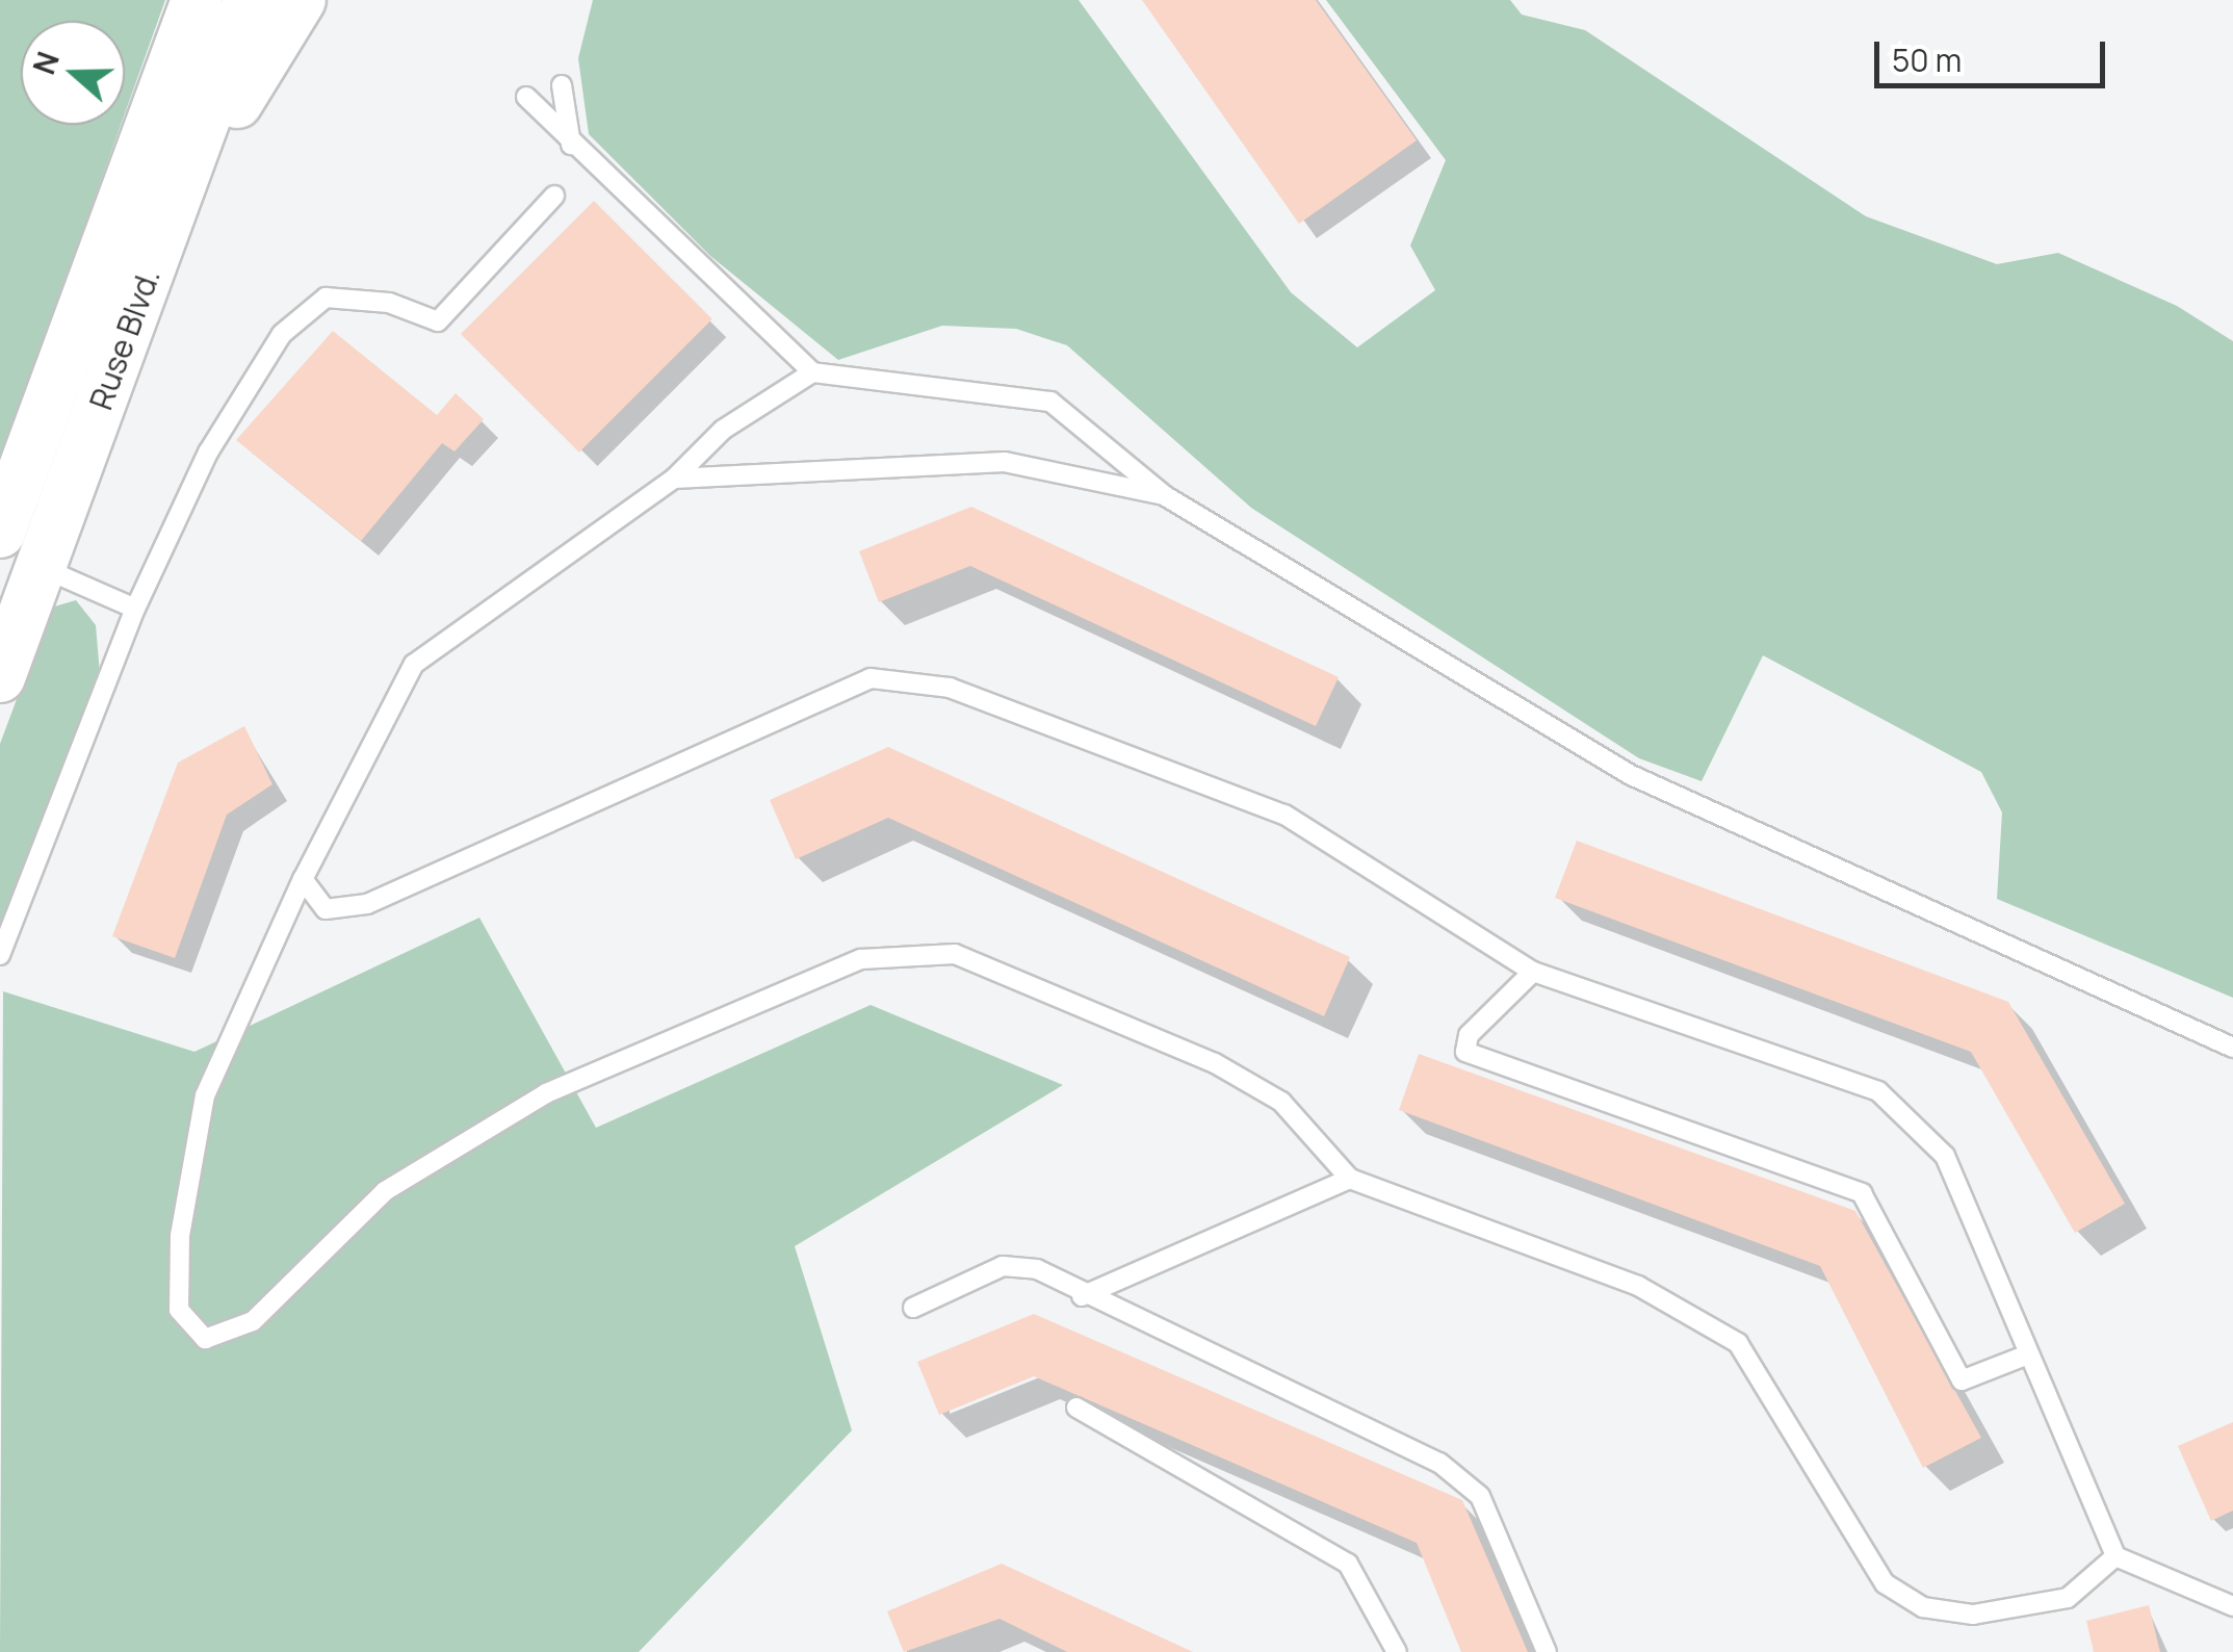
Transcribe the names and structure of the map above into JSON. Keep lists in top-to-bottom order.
{
  "streets": {
    "main road": ["Ruse Blvd."]
  },
  "scale_bar": "50 m",
  "north": "left"
}
